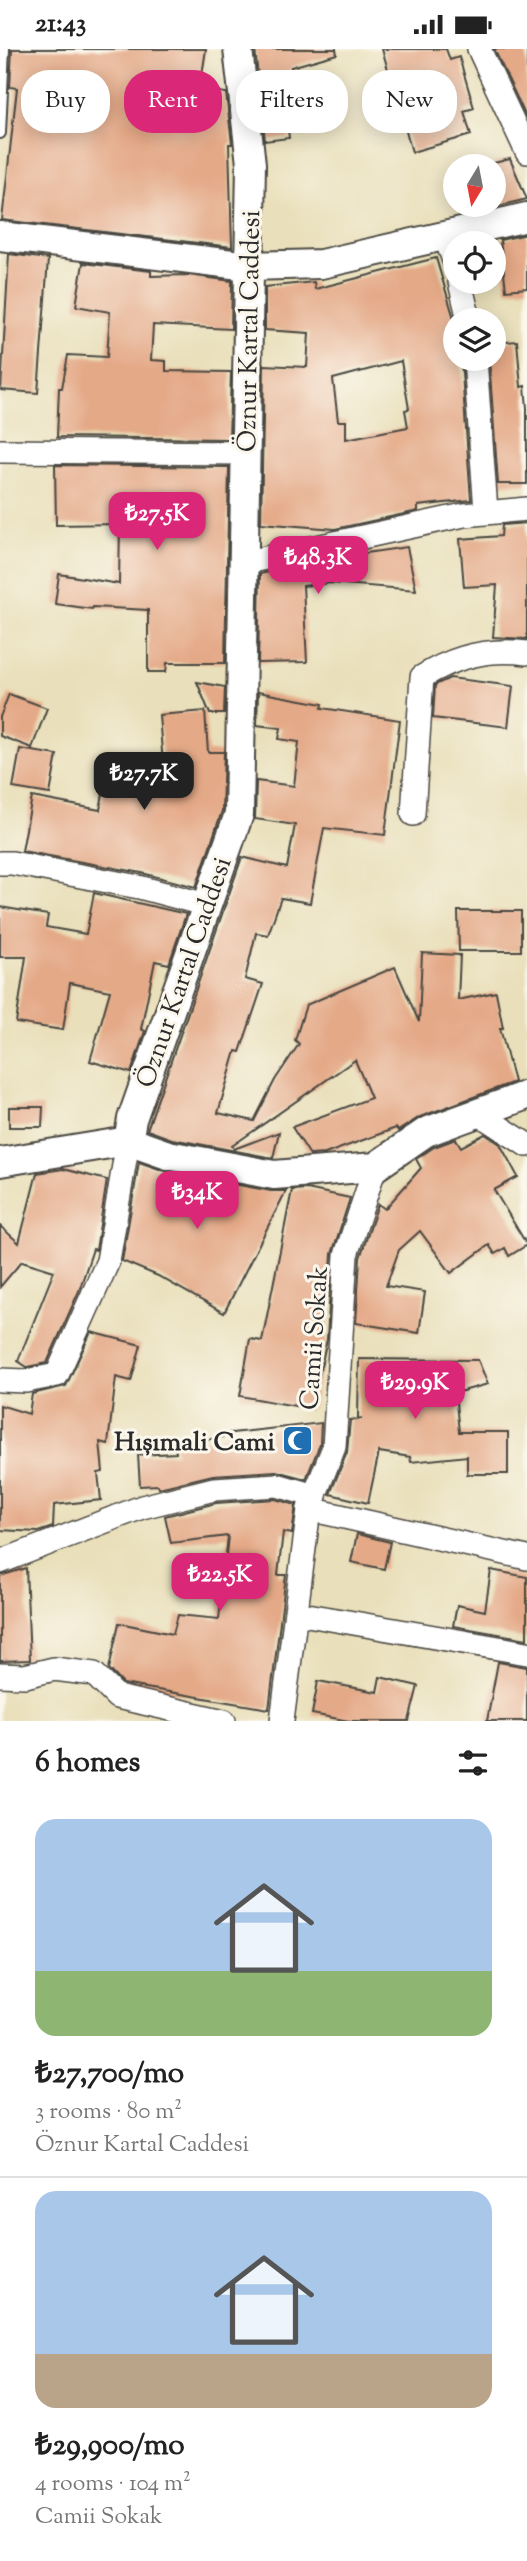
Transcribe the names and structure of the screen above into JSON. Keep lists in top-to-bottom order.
{
  "streets": {
    "street": ["Öznur Kartal Caddesi", "Camii Sokak"]
  },
  "places": {
    "mosque": ["Hışımali Cami"]
  },
  "north": "bottom",
  "page": {
    "status": "21:43",
    "chip": [
      "Buy",
      "Rent",
      "Filters",
      "New"
    ],
    "price": [
      "₺27.5K",
      "₺48.3K",
      "₺27.7K",
      "₺34K",
      "₺29.9K",
      "₺22.5K"
    ],
    "heading": "6 homes",
    "list": [
      {
        "name": "₺27,700/mo",
        "note": "3 rooms · 80 m² · Öznur Kartal Caddesi"
      },
      {
        "name": "₺29,900/mo",
        "note": "4 rooms · 104 m² · Camii Sokak"
      }
    ]
  }
}
